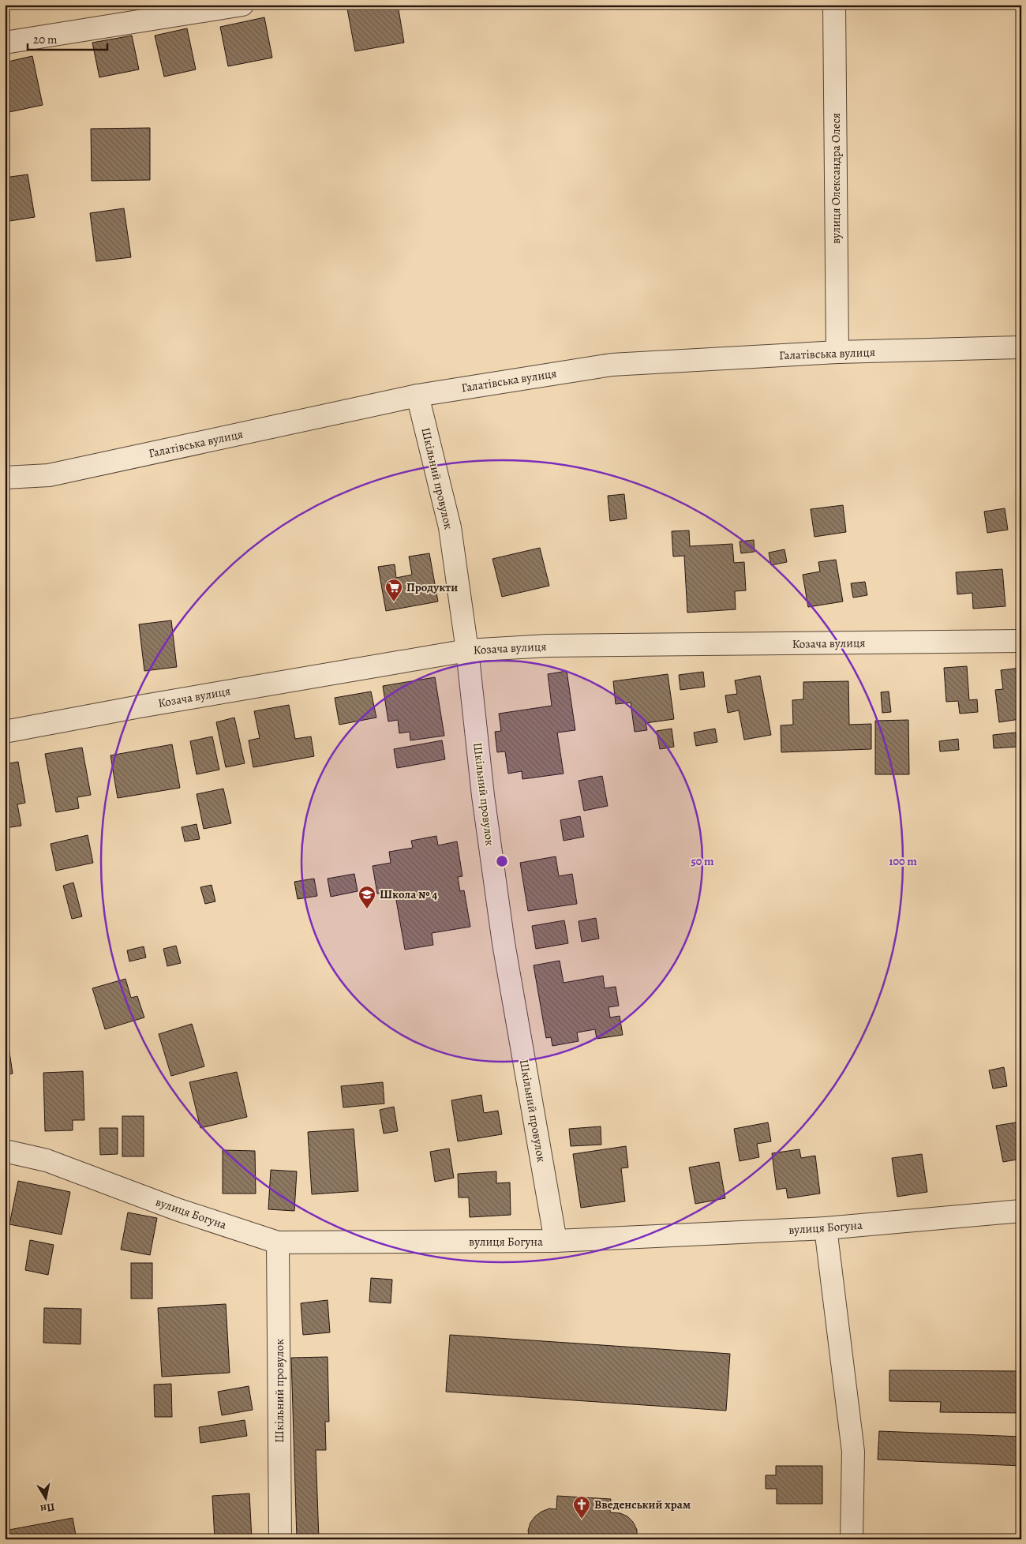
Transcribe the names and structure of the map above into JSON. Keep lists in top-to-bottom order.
{
  "streets": {
    "street": [
      "вулиця Олександра Олеся",
      "Галатівська вулиця",
      "Шкільний провулок",
      "Козача вулиця",
      "вулиця Богуна"
    ]
  },
  "crossings": [
    ["вулиця Олександра Олеся", "Галатівська вулиця"],
    ["Галатівська вулиця", "Шкільний провулок"],
    ["Шкільний провулок", "Козача вулиця"],
    ["Шкільний провулок", "вулиця Богуна"]
  ],
  "places": {
    "supermarket": ["Продукти"],
    "school or university": ["Школа № 4"],
    "church": ["Введенський храм"]
  },
  "scale_bar": "20 m",
  "north": "bottom",
  "rings": ["50 m", "100 m"]
}
